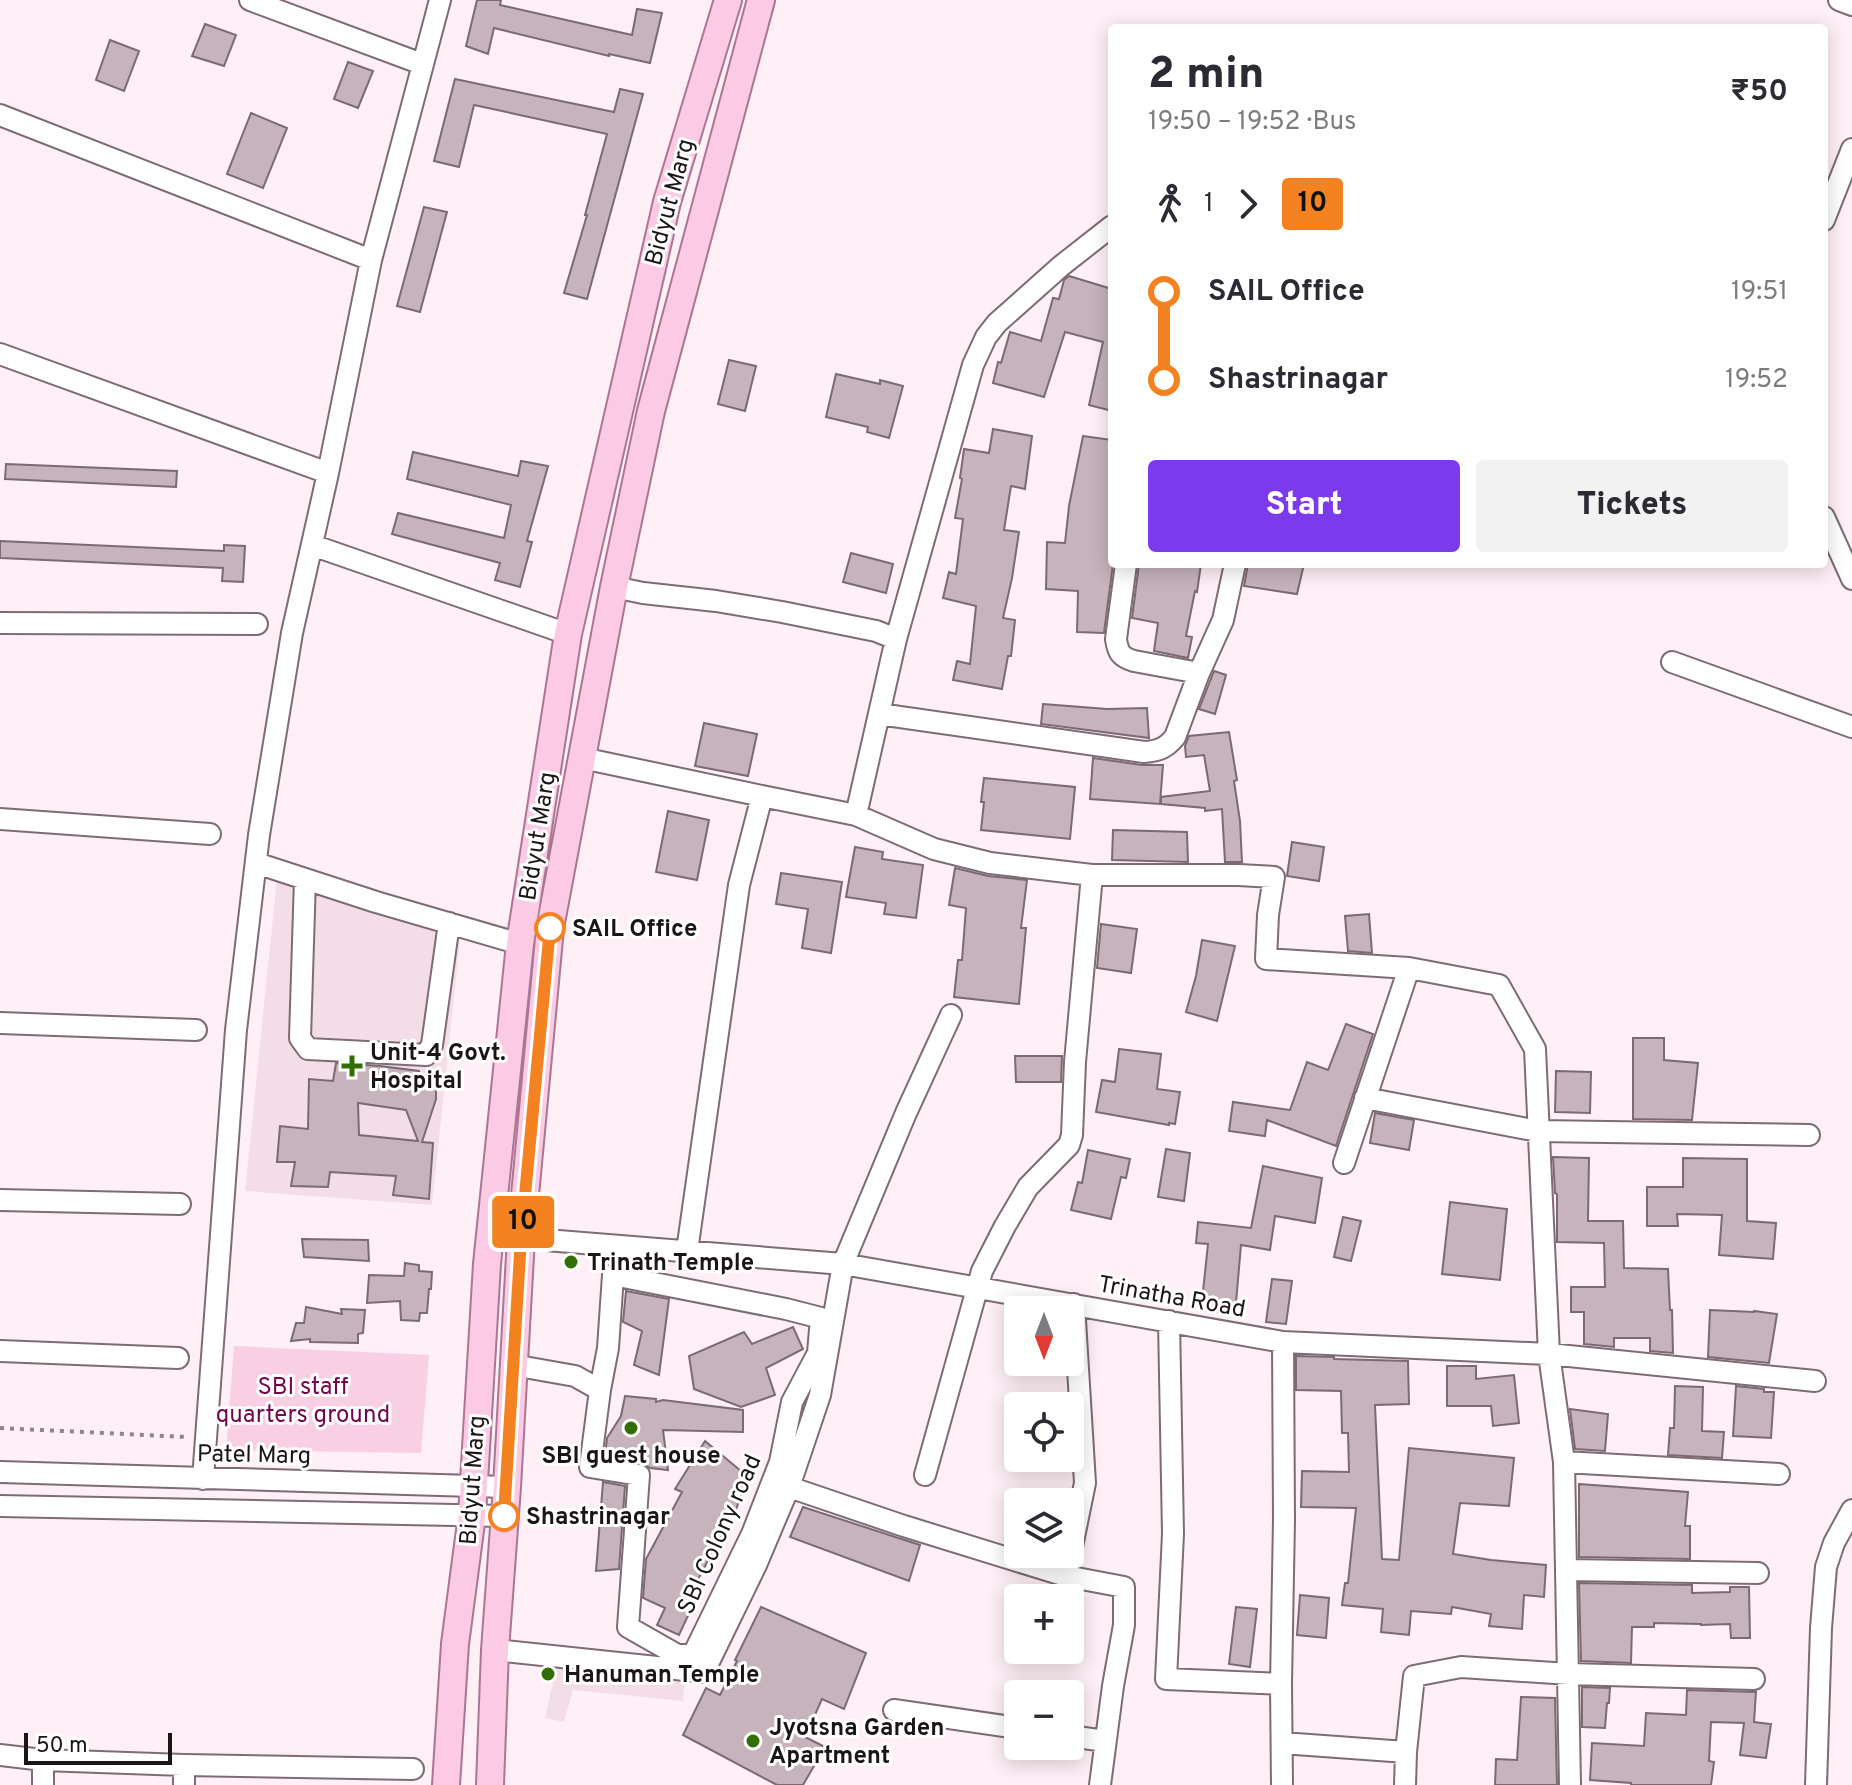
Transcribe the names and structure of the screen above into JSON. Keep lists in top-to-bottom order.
{
  "streets": {
    "main road": ["Bidyut Marg"],
    "street": ["Trinatha Road", "Patel Marg", "SBI Colony road"]
  },
  "crossings": [
    ["Bidyut Marg", "Trinatha Road"],
    ["Bidyut Marg", "Patel Marg"]
  ],
  "parks": ["SBI staff quarters ground"],
  "places": {
    "other": [
      "SAIL Office",
      "Trinath Temple",
      "SBI guest house",
      "Shastrinagar",
      "Hanuman Temple",
      "Jyotsna Garden Apartment"
    ],
    "health": ["Unit-4 Govt. Hospital"]
  },
  "lines": ["bus line 10"],
  "scale_bar": "50 m",
  "north": "bottom",
  "page": {
    "on_map": "10",
    "heading": ["2 min", "19:50 – 19:52 · Bus", "₹50"],
    "legs": ["1", "10"],
    "list": [
      {
        "name": "SAIL Office",
        "value": "19:51"
      },
      {
        "name": "Shastrinagar",
        "value": "19:52"
      }
    ],
    "buttons": ["Start", "Tickets"],
    "map_buttons": ["+", "−"],
    "scale": "50 m"
  }
}
